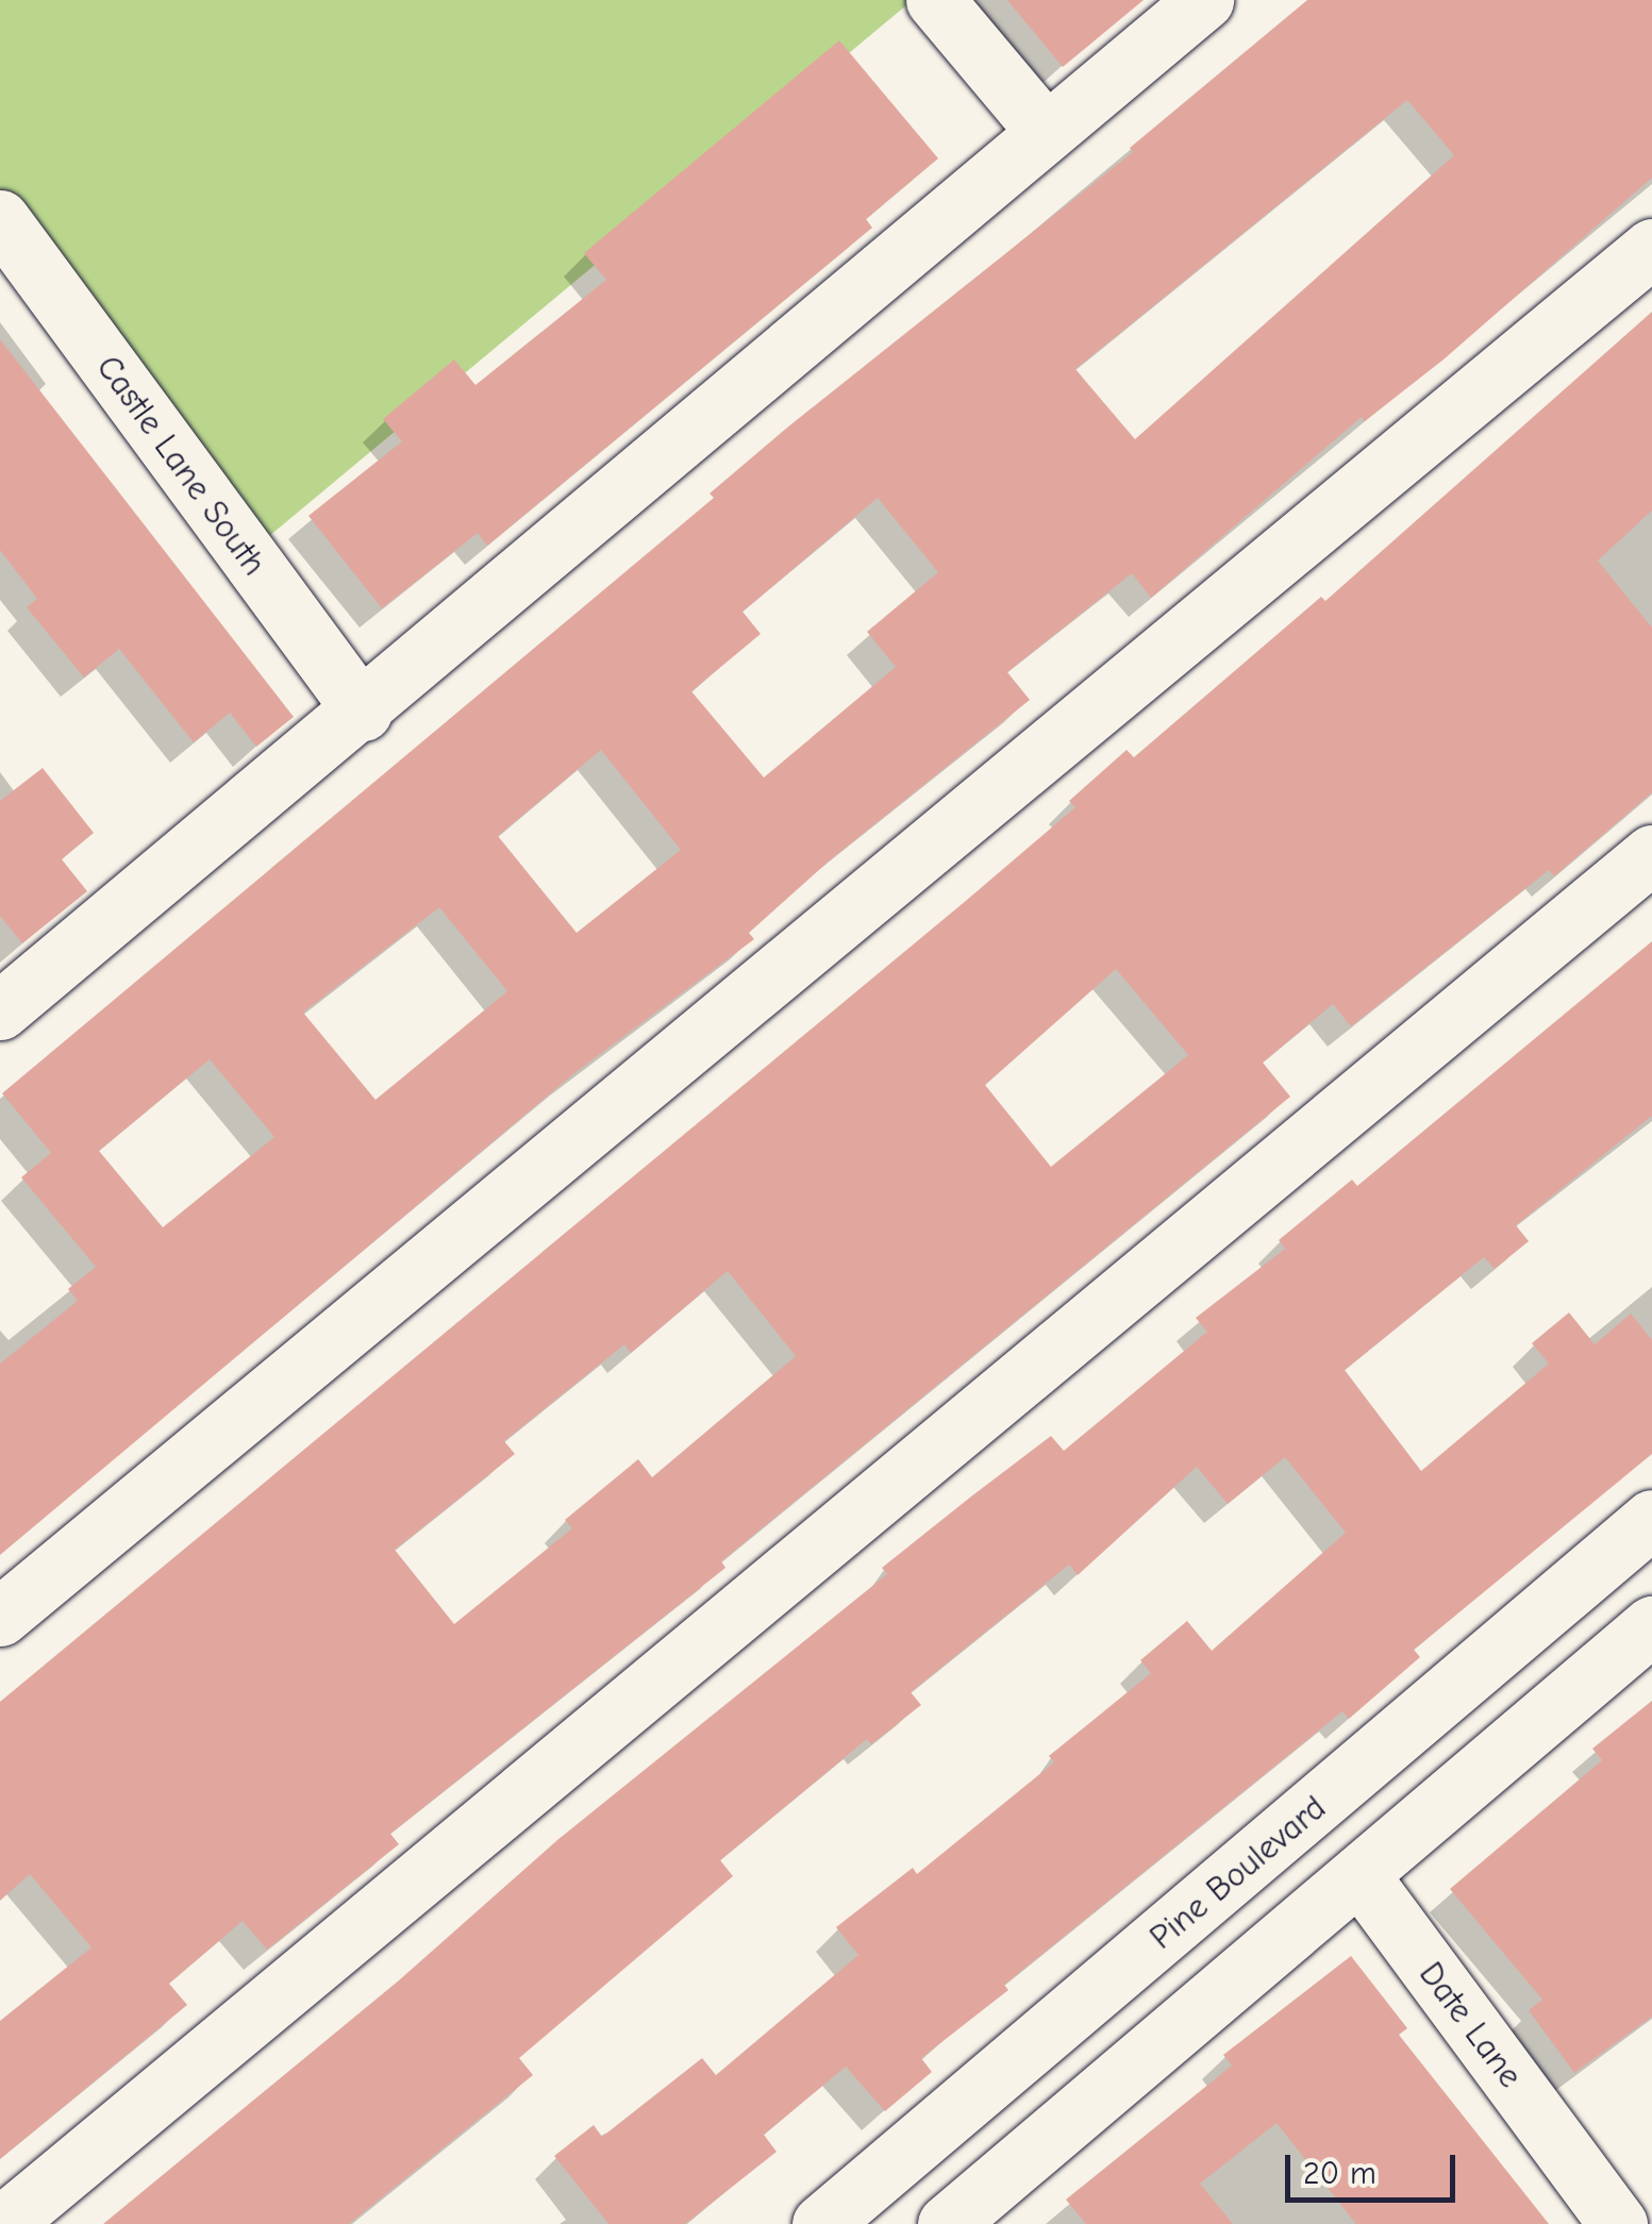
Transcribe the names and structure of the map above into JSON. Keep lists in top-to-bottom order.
{
  "streets": {
    "street": ["Castle Lane South", "Pine Boulevard", "Date Lane"]
  },
  "scale_bar": "20 m"
}
